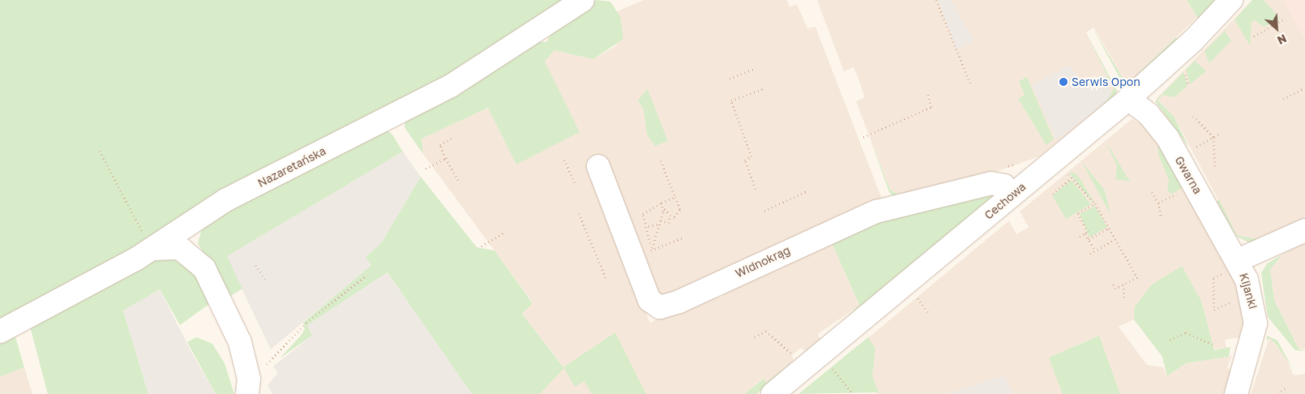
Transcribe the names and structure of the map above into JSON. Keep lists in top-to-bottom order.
{
  "streets": {
    "street": [
      "Nazaretańska",
      "Gwarna",
      "Cechowa",
      "Widnokrąg",
      "Kijanki"
    ]
  },
  "crossings": [
    ["Gwarna", "Cechowa"],
    ["Gwarna", "Kijanki"],
    ["Cechowa", "Widnokrąg"]
  ],
  "places": ["Serwis Opon"],
  "north": "bottom right"
}
